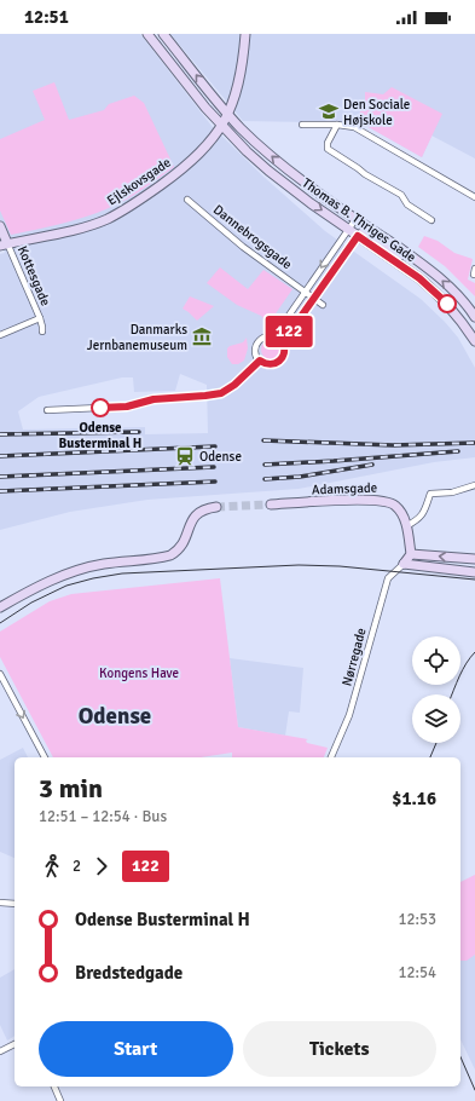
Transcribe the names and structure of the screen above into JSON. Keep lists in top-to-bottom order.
{
  "streets": {
    "street": [
      "Ejlskovsgade",
      "Thomas B. Thriges Gade",
      "Dannebrogsgade",
      "Kottesgade",
      "Adamsgade",
      "Nørregade"
    ]
  },
  "crossings": [
    ["Ejlskovsgade", "Thomas B. Thriges Gade"],
    ["Ejlskovsgade", "Kottesgade"]
  ],
  "districts": ["Odense"],
  "parks": ["Kongens Have"],
  "places": {
    "school or university": ["Den Sociale Højskole"],
    "museum": ["Danmarks Jernbanemuseum"],
    "other": ["Odense Busterminal H"],
    "station": ["Odense"]
  },
  "lines": ["bus line 122"],
  "page": {
    "status": "12:51",
    "on_map": "122",
    "heading": ["3 min", "12:51 – 12:54 · Bus", "$1.16"],
    "legs": ["2", "122"],
    "list": [
      {
        "name": "Odense Busterminal H",
        "value": "12:53"
      },
      {
        "name": "Bredstedgade",
        "value": "12:54"
      }
    ],
    "buttons": ["Start", "Tickets"]
  }
}
